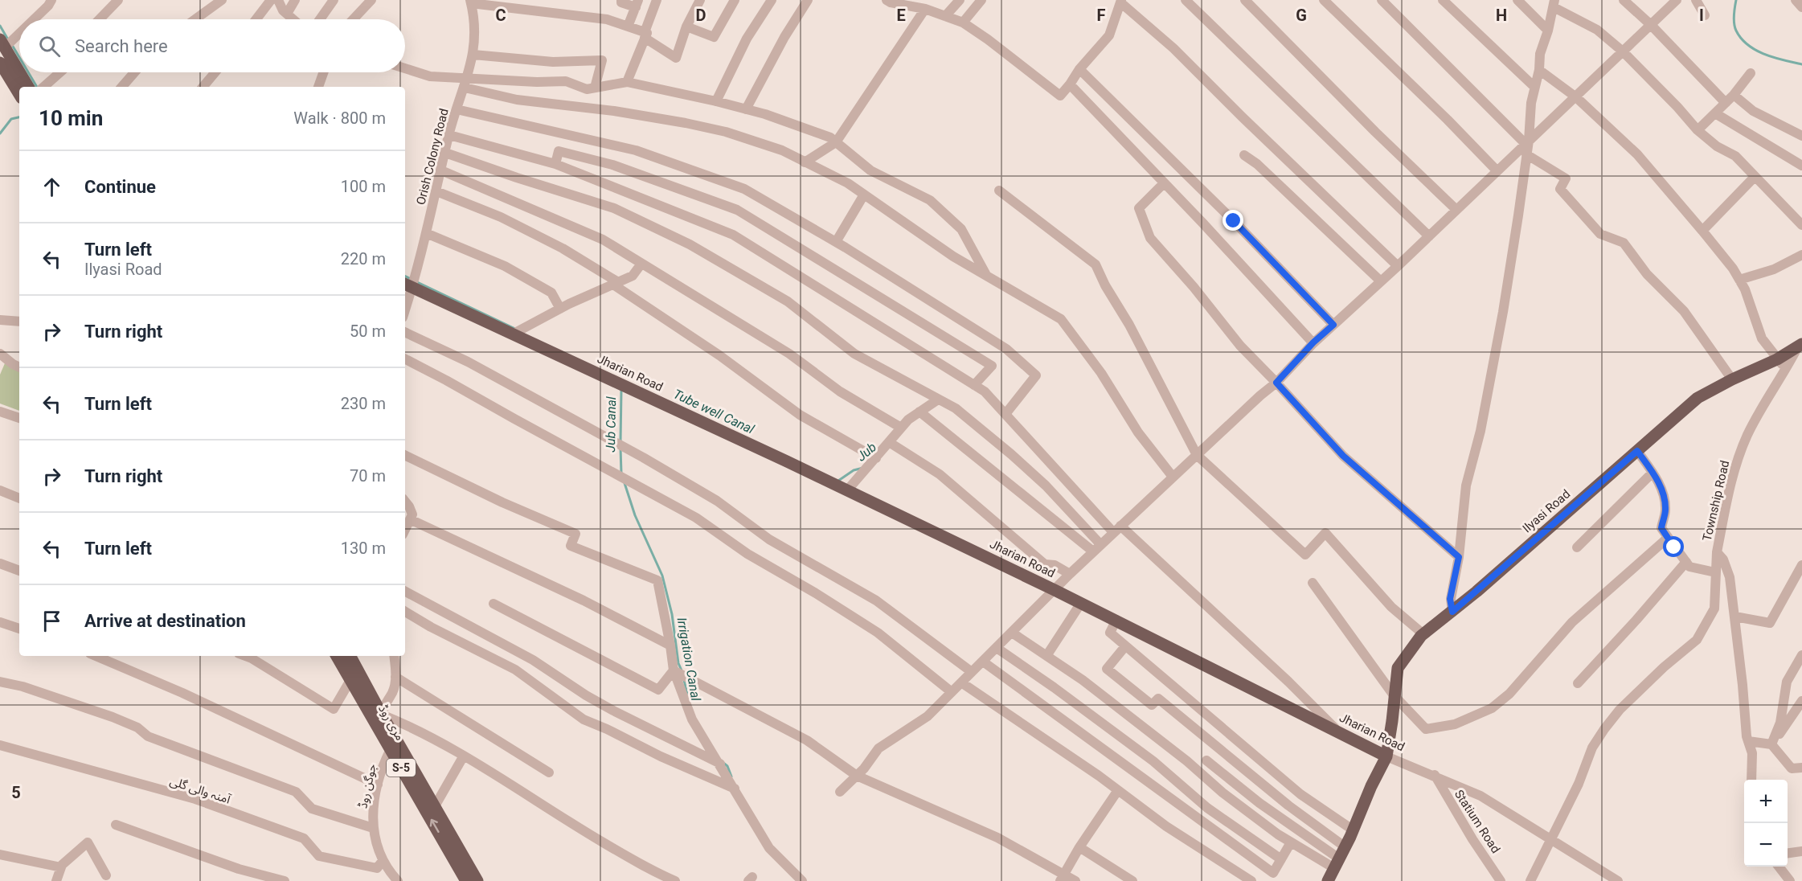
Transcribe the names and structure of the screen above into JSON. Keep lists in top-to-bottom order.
{
  "streets": {
    "main road": [
      "Jharian Road",
      "Ilyasi Road",
      "مری روڈ",
      "S-5"
    ],
    "street": [
      "Orish Colony Road",
      "Township Road",
      "جوگن روڈ",
      "آمنہ والی گلی",
      "Statium Road"
    ]
  },
  "crossings": [
    ["Orish Colony Road", "Jharian Road"],
    ["Jharian Road", "Ilyasi Road"],
    ["Jharian Road", "Statium Road"],
    ["Township Road", "Ilyasi Road"],
    ["مری روڈ", "جوگن روڈ"],
    ["جوگن روڈ", "آمنہ والی گلی"]
  ],
  "water": [
    "Tube well Canal",
    "Jub Canal",
    "Jub",
    "Irrigation Canal"
  ],
  "page": {
    "search": "Search here",
    "heading": ["10 min", "Walk · 800 m"],
    "list": [
      ["Continue", "100 m"],
      ["Turn left", "Ilyasi Road", "220 m"],
      ["Turn right", "50 m"],
      ["Turn left", "230 m"],
      ["Turn right", "70 m"],
      ["Turn left", "130 m"],
      "Arrive at destination"
    ],
    "map_buttons": ["+", "−"]
  },
  "grid": {
    "columns": [
      "C",
      "D",
      "E",
      "F",
      "G",
      "H",
      "I"
    ],
    "rows": ["5"]
  }
}
